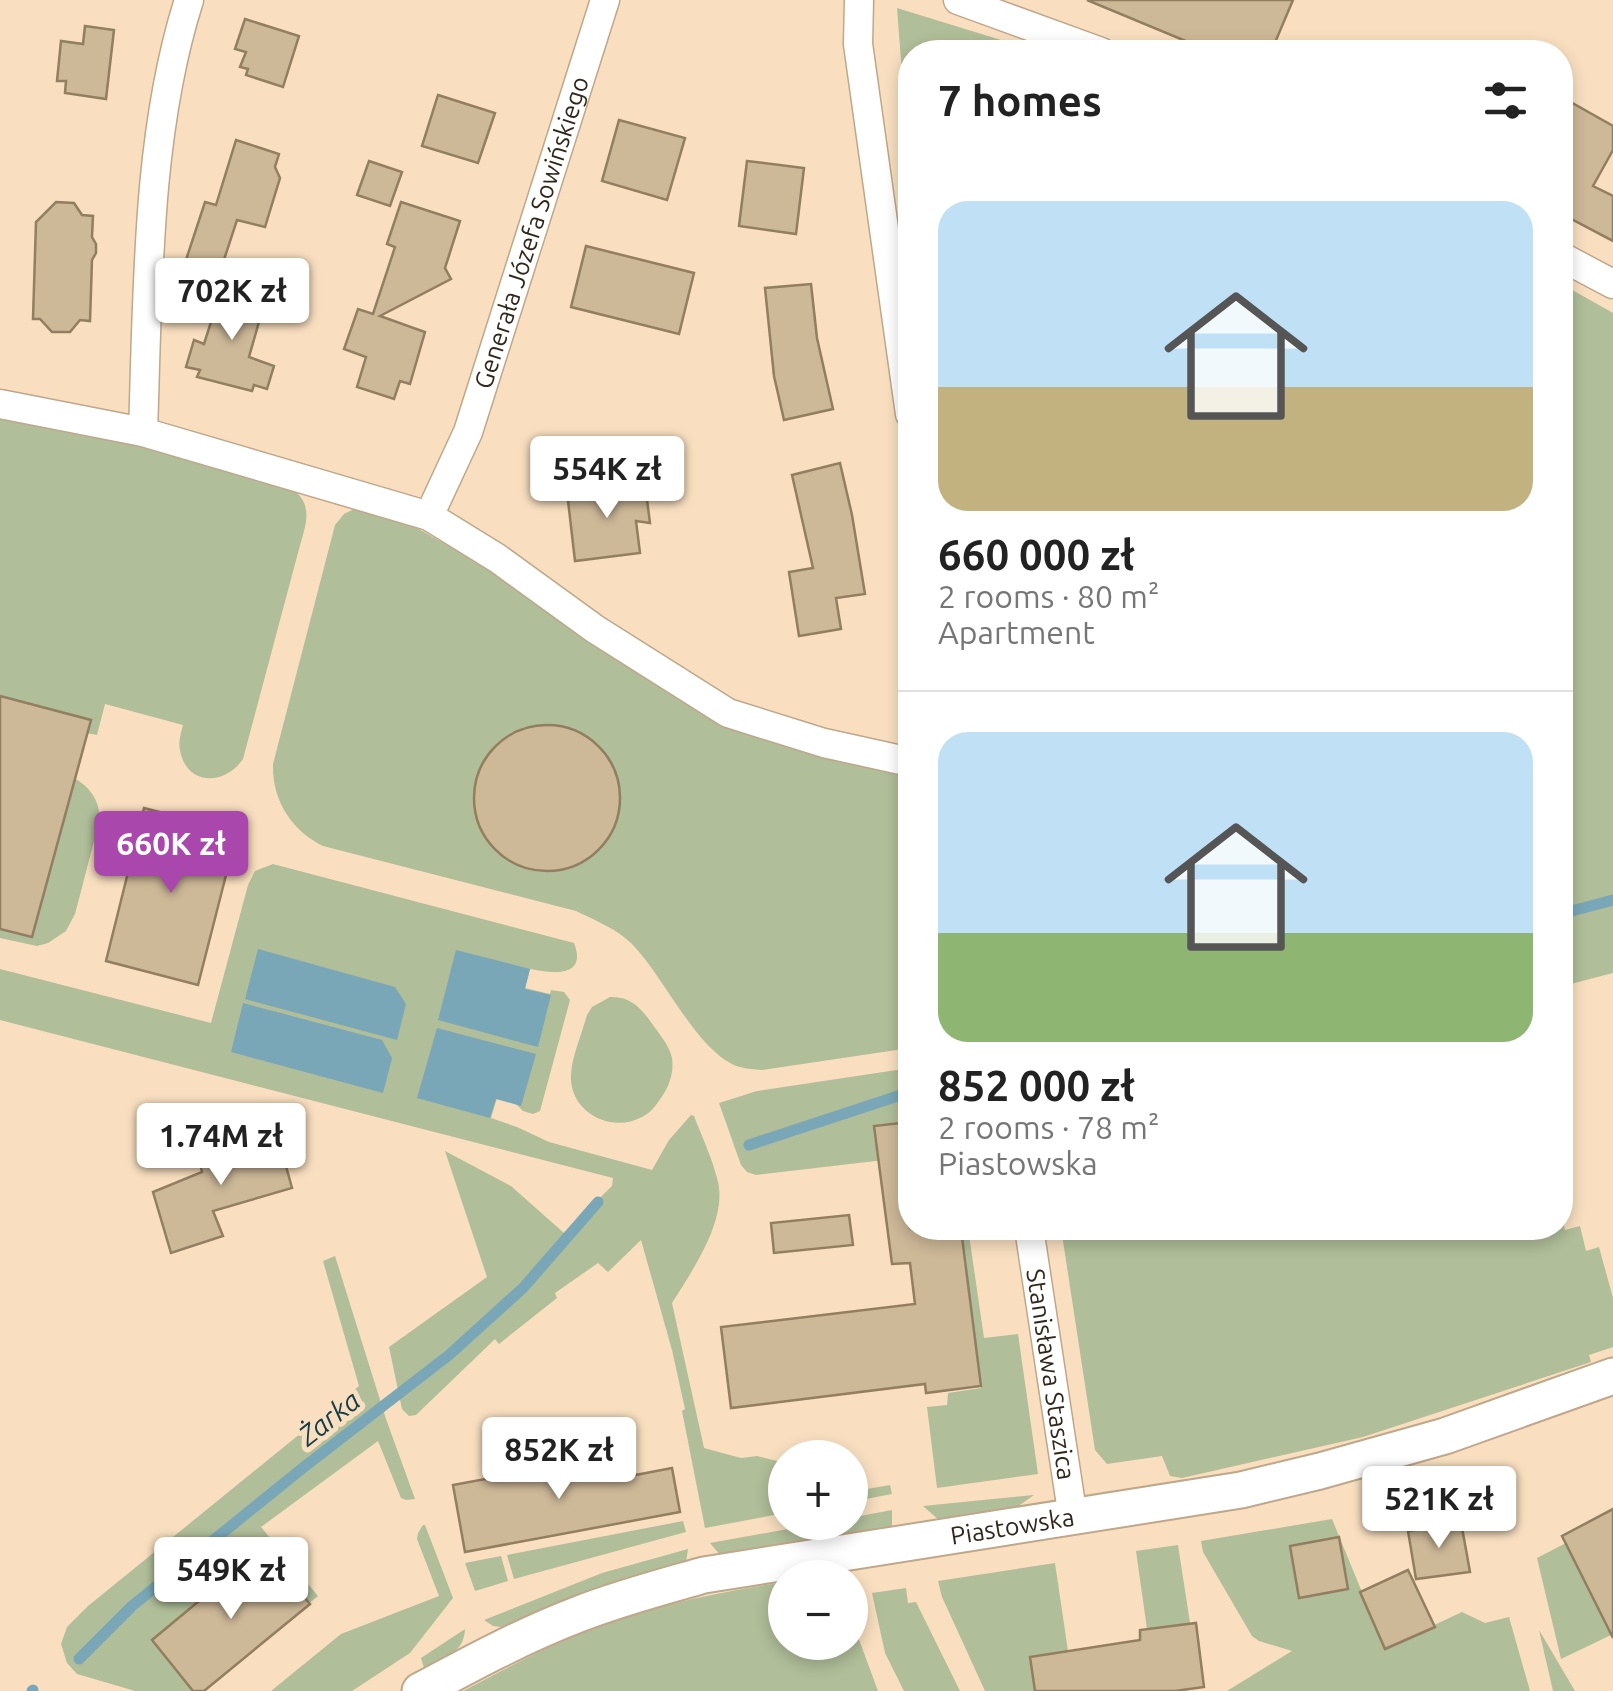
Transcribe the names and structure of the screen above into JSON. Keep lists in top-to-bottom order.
{
  "streets": {
    "street": ["Generała Józefa Sowińskiego", "Stanisława Staszica", "Piastowska"]
  },
  "crossings": [
    ["Stanisława Staszica", "Piastowska"]
  ],
  "water": ["Żarka"],
  "page": {
    "heading": "7 homes",
    "list": [
      {
        "name": "660 000 zł",
        "note": "2 rooms · 80 m² · Apartment"
      },
      {
        "name": "852 000 zł",
        "note": "2 rooms · 78 m² · Piastowska"
      }
    ],
    "price": [
      "702K zł",
      "554K zł",
      "660K zł",
      "1.74M zł",
      "852K zł",
      "521K zł",
      "549K zł"
    ],
    "map_buttons": ["+", "−"]
  }
}
